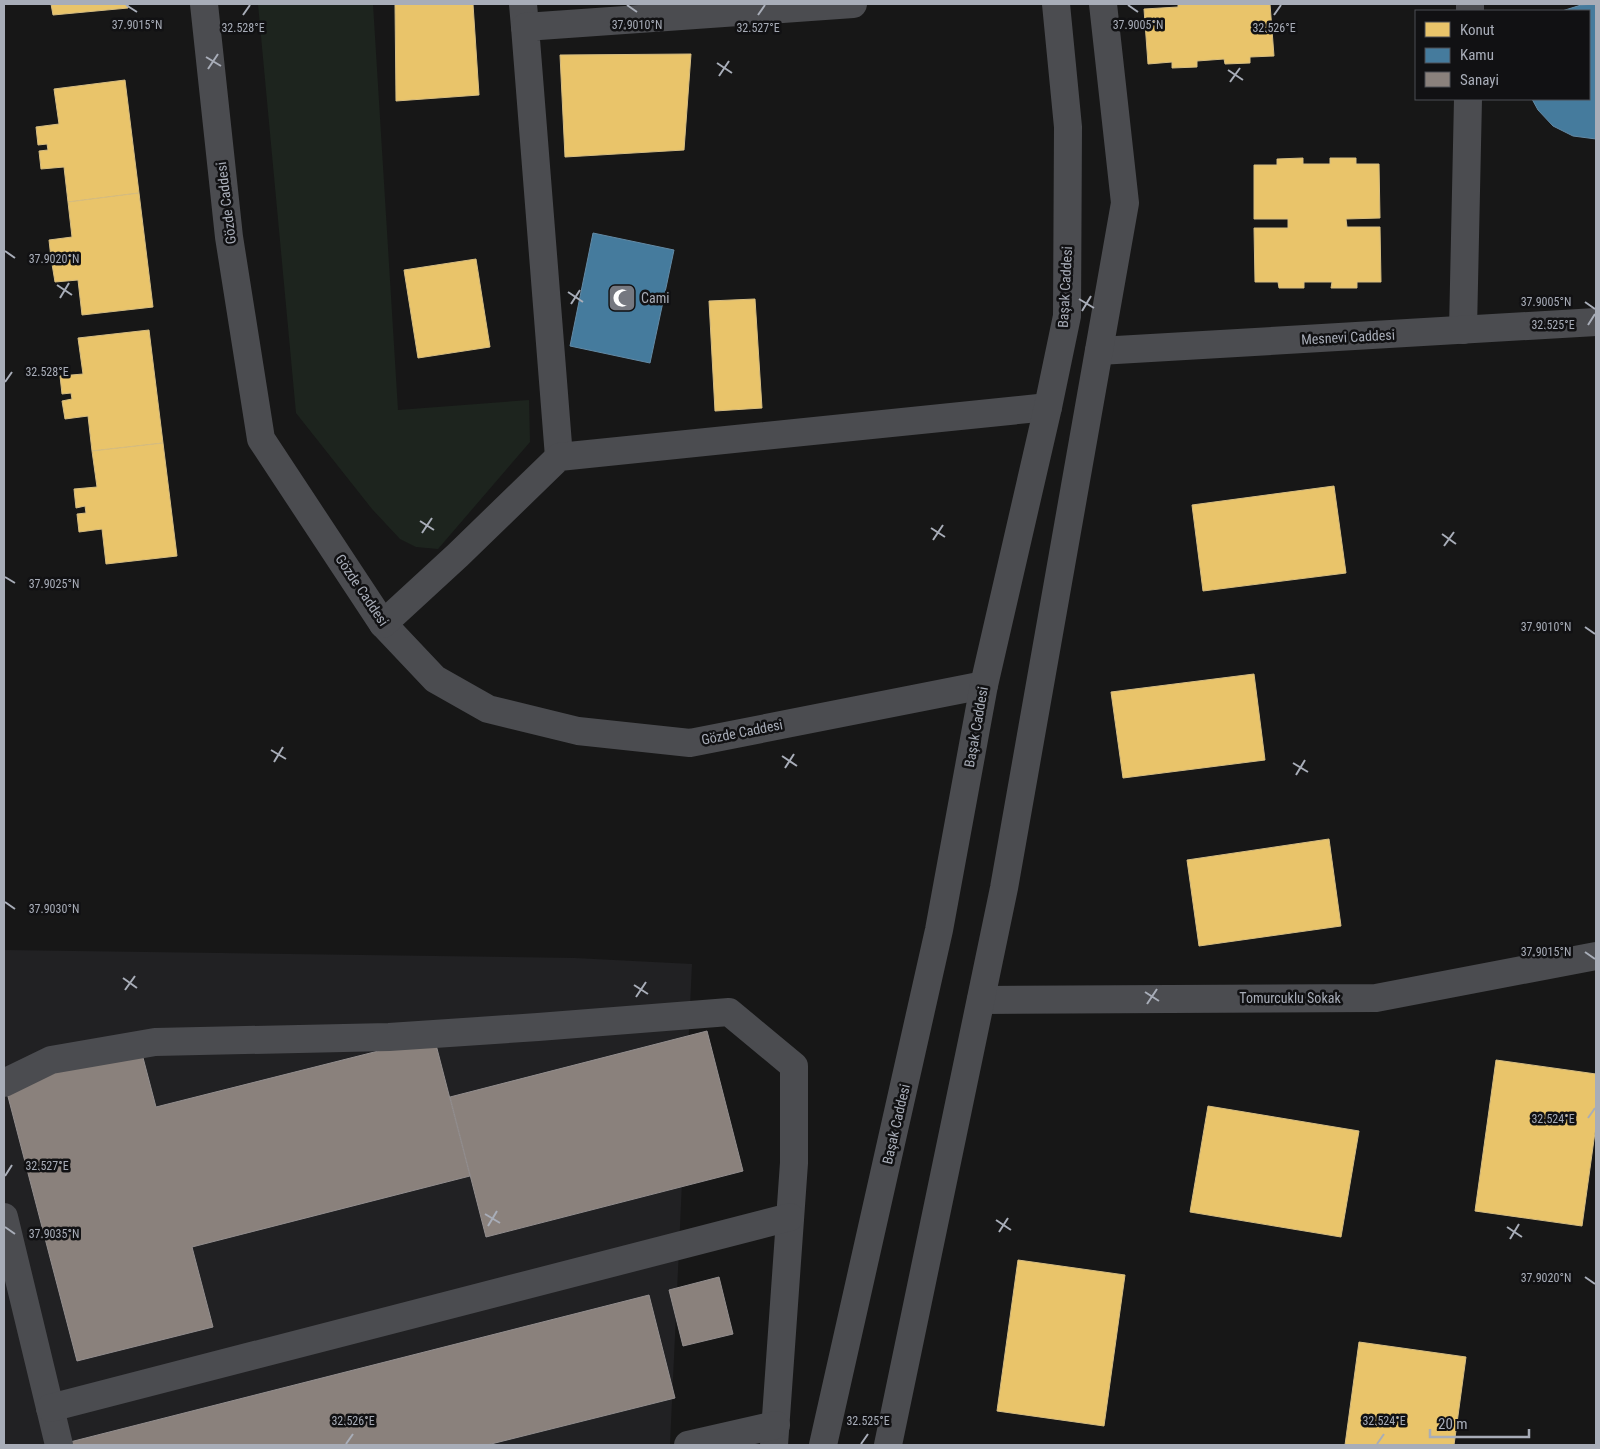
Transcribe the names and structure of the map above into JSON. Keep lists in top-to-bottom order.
{
  "streets": {
    "street": [
      "Gözde Caddesi",
      "Başak Caddesi",
      "Mesnevi Caddesi",
      "Tomurcuklu Sokak"
    ]
  },
  "crossings": [
    ["Gözde Caddesi", "Başak Caddesi"]
  ],
  "places": {
    "mosque": ["Cami"]
  },
  "legend": ["Konut", "Kamu", "Sanayi"],
  "scale_bar": "20 m",
  "coordinates": [
    "37.9010°N",
    "37.9005°N",
    "37.9015°N",
    "32.528°E",
    "32.527°E",
    "32.526°E",
    "37.9020°N",
    "32.525°E",
    "37.9025°N",
    "37.9030°N",
    "32.524°E",
    "37.9035°N"
  ]
}
